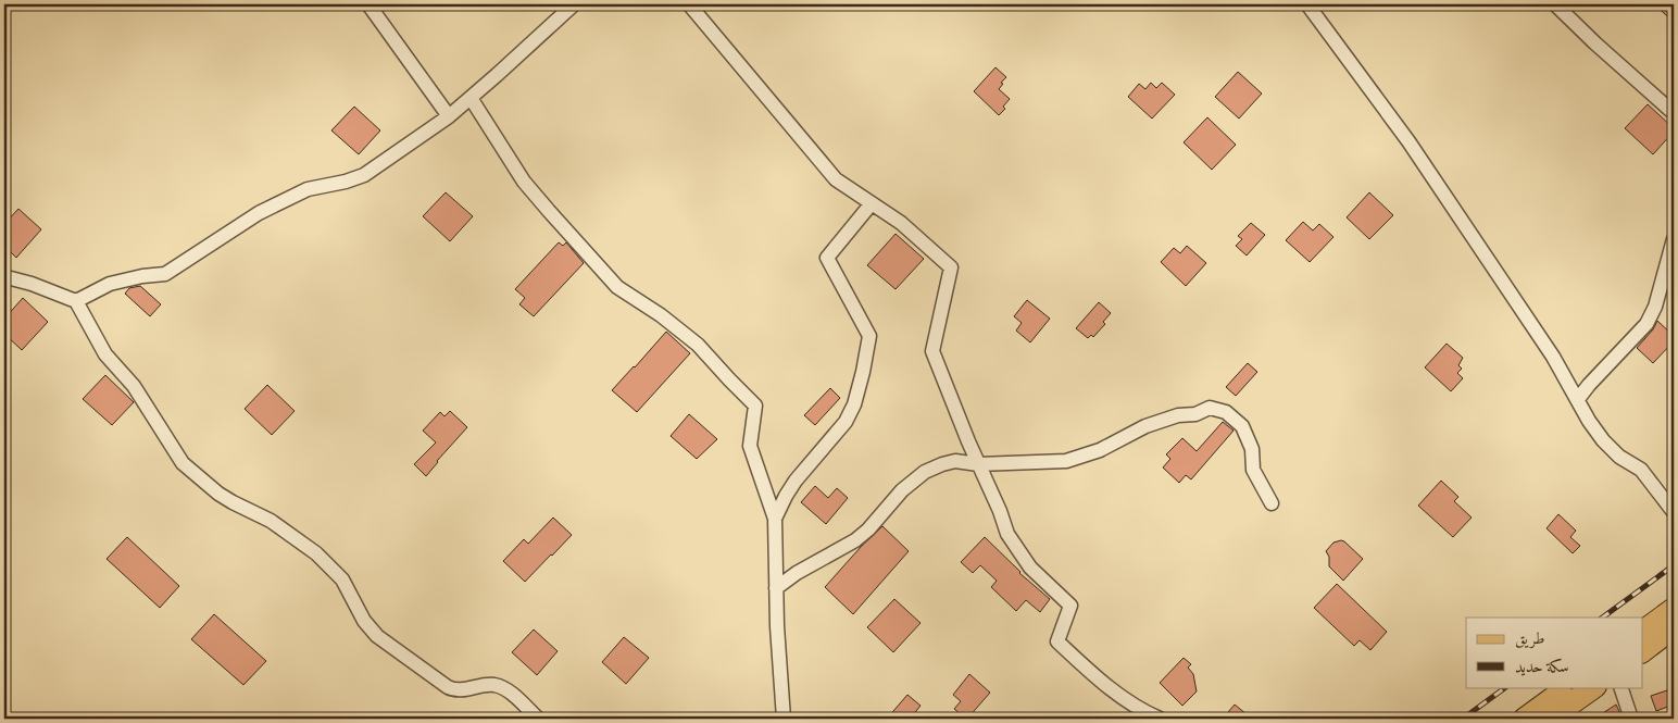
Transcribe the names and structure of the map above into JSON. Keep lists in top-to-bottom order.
{
  "legend": ["طريق", "سكة حديد"]
}
